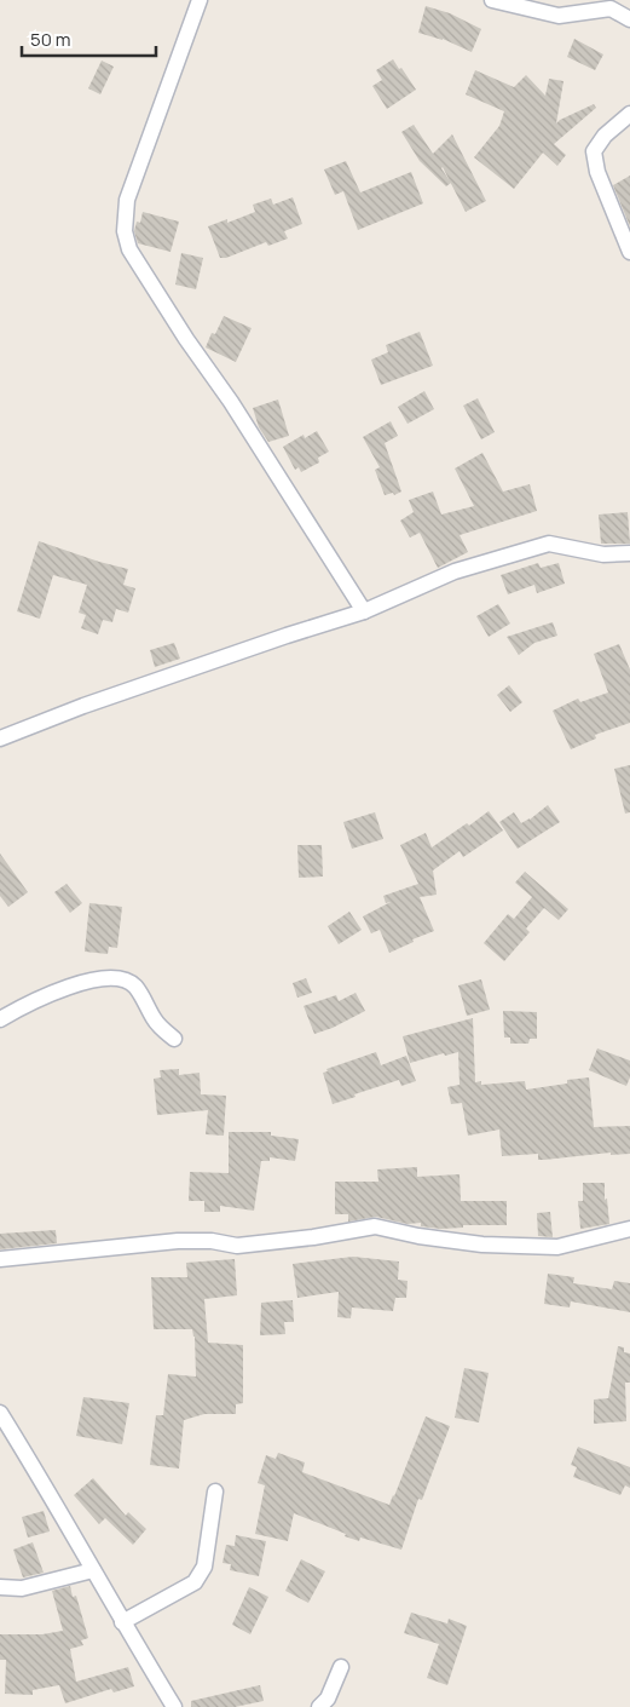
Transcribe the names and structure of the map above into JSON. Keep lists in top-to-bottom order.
{
  "scale_bar": "50 m"
}
